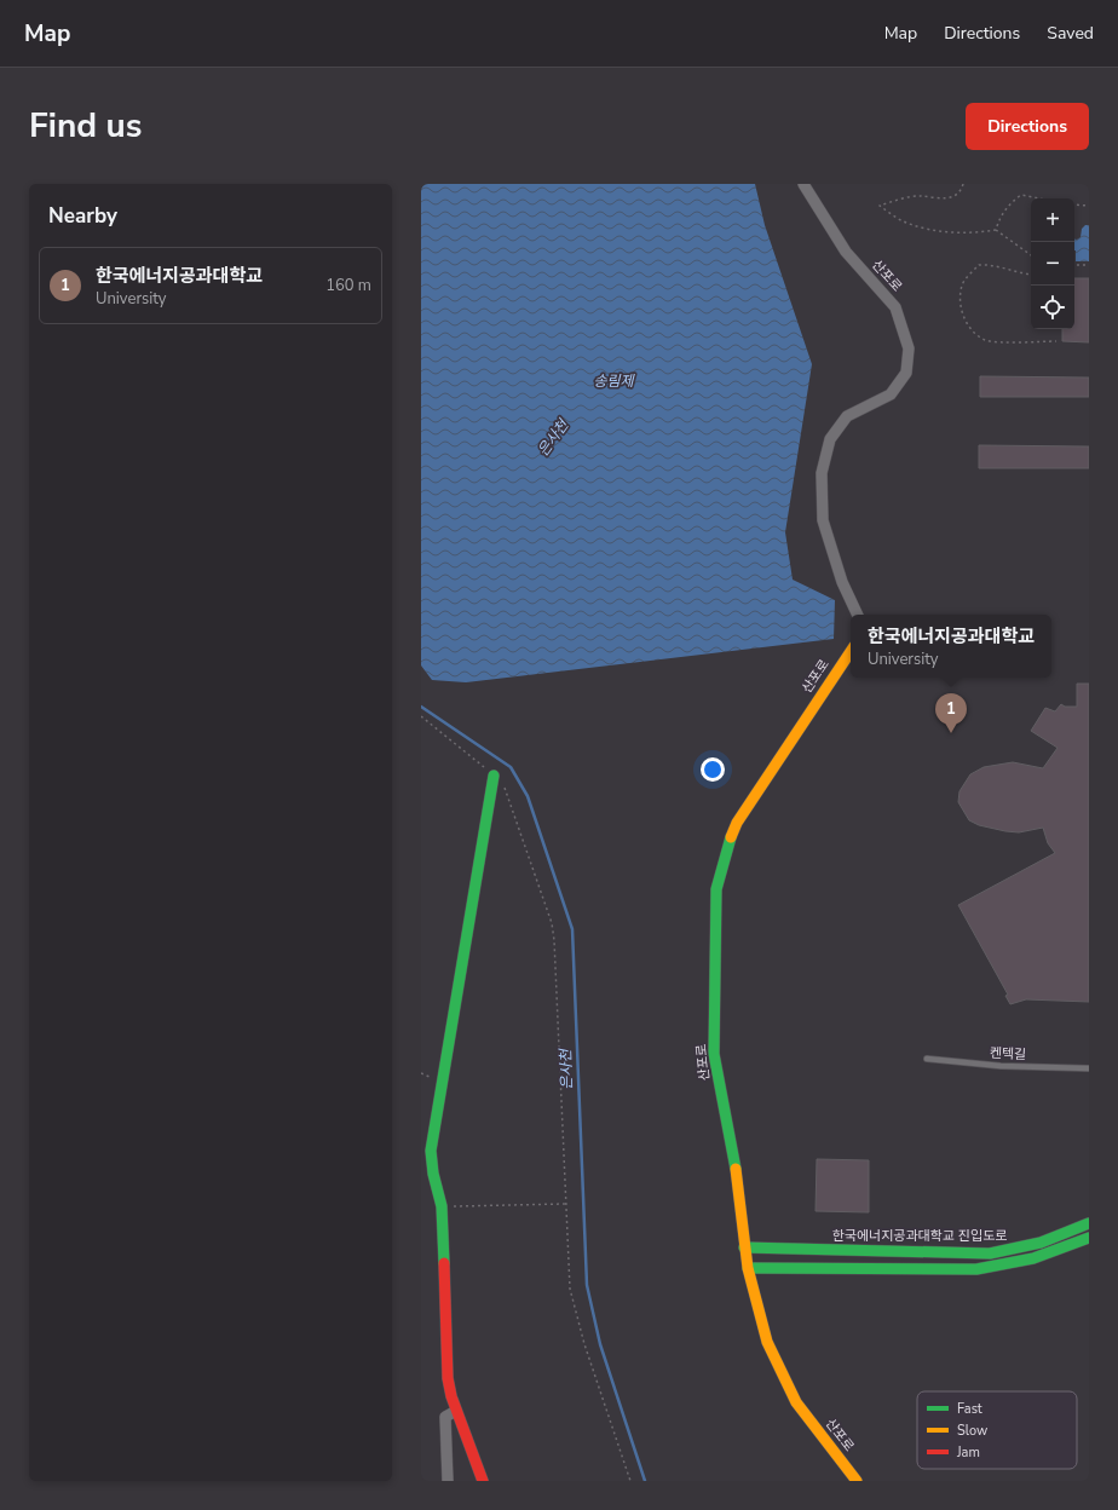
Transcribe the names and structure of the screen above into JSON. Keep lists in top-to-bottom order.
{
  "streets": {
    "street": ["산포로", "한국에너지공과대학교 진입도로"],
    "lane": ["켄텍길"]
  },
  "crossings": [
    ["산포로", "한국에너지공과대학교 진입도로"]
  ],
  "water": ["송림제", "은사천"],
  "legend": ["Fast", "Slow", "Jam"],
  "page": {
    "header": "Map",
    "nav": ["Map", "Directions", "Saved"],
    "title": "Find us",
    "buttons": "Directions",
    "heading": "Nearby",
    "map_buttons": ["+", "−"],
    "list": [
      {
        "mark": "1",
        "name": "한국에너지공과대학교",
        "note": "University",
        "value": "160 m"
      }
    ],
    "popup": ["한국에너지공과대학교", "University"],
    "pins": "1"
  }
}
